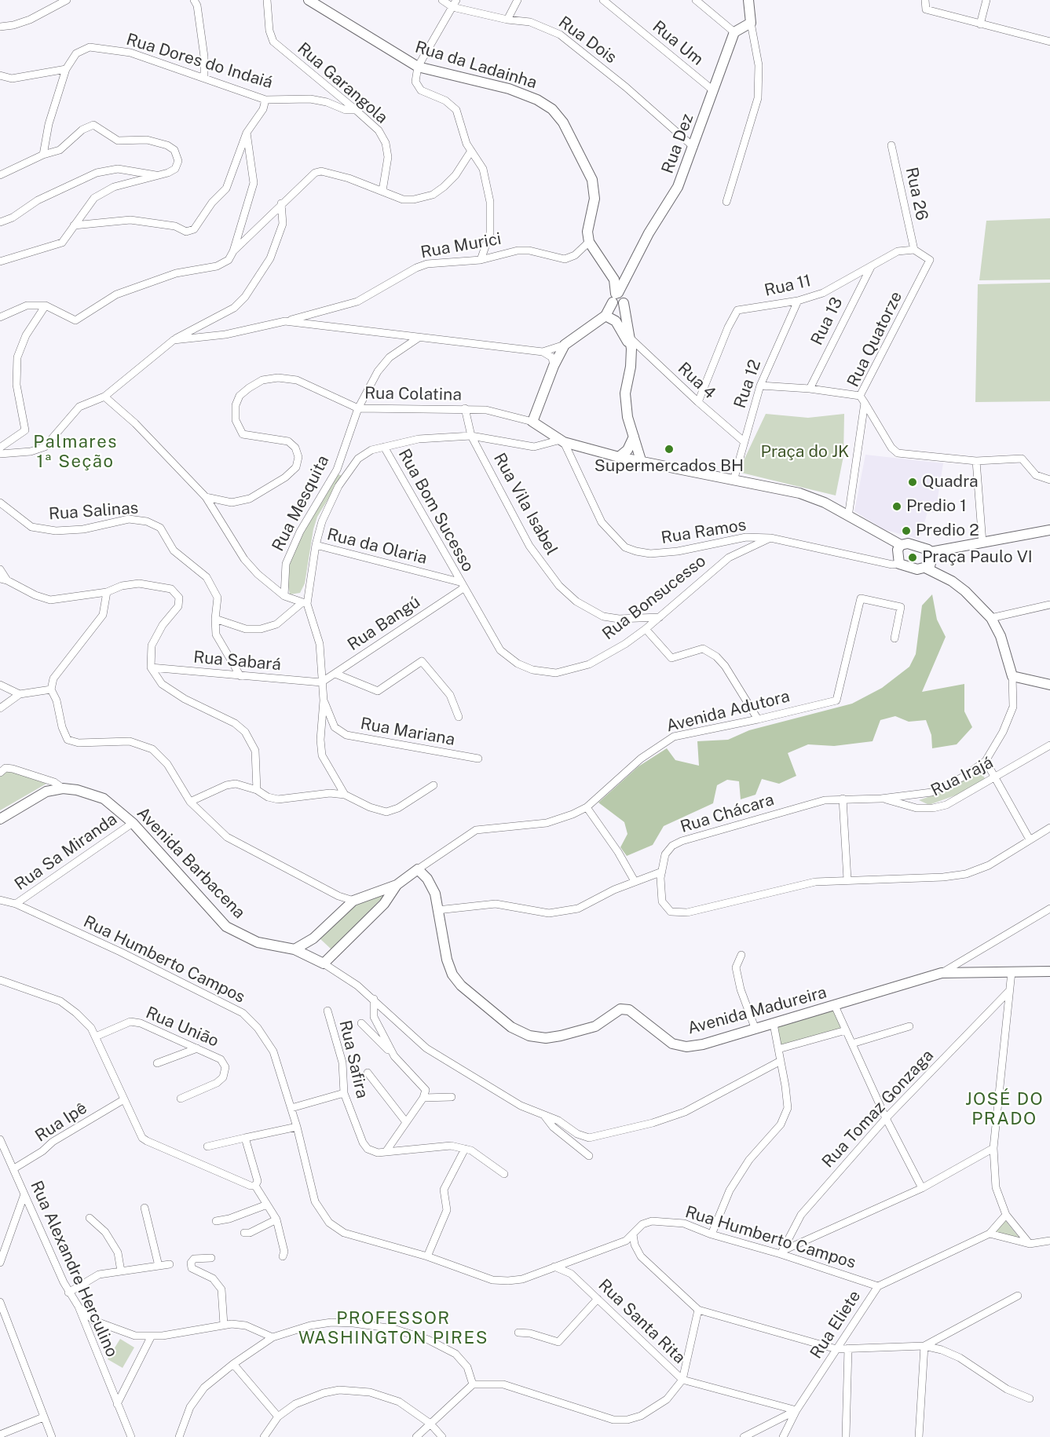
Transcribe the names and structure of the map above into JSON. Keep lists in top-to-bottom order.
{
  "streets": {
    "street": [
      "Rua Dois",
      "Rua Um",
      "Rua Dores do Indaiá",
      "Rua da Ladainha",
      "Rua Garangola",
      "Rua Dez",
      "Rua 26",
      "Rua Murici",
      "Rua 11",
      "Rua 13",
      "Rua Quatorze",
      "Rua 4",
      "Rua 12",
      "Rua Colatina",
      "Rua Mesquita",
      "Rua Vila Isabel",
      "Rua Bom Sucesso",
      "Rua Salinas",
      "Rua Ramos",
      "Rua da Olaria",
      "Rua Bonsucesso",
      "Rua Bangú",
      "Rua Sabará",
      "Avenida Adutora",
      "Rua Mariana",
      "Rua Irajá",
      "Rua Chácara",
      "Rua Sa Miranda",
      "Avenida Barbacena",
      "Rua Humberto Campos",
      "Avenida Madureira",
      "Rua União",
      "Rua Safira",
      "Rua Tomaz Gonzaga",
      "Rua Ipê",
      "Rua Alexandre Herculino",
      "Rua Santa Rita",
      "Rua Eliete"
    ]
  },
  "crossings": [
    ["Rua Dois", "Rua Dez"],
    ["Rua Um", "Rua Dez"],
    ["Rua Dores do Indaiá", "Rua Garangola"],
    ["Rua da Ladainha", "Rua Murici"],
    ["Rua 26", "Rua 11"],
    ["Rua 26", "Rua Quatorze"],
    ["Rua 11", "Rua 13"],
    ["Rua 11", "Rua Quatorze"],
    ["Rua 11", "Rua 4"],
    ["Rua 11", "Rua 12"],
    ["Rua 4", "Rua 12"],
    ["Rua Colatina", "Rua Mesquita"],
    ["Rua Colatina", "Rua Vila Isabel"],
    ["Rua Vila Isabel", "Rua Bonsucesso"],
    ["Rua Bom Sucesso", "Rua da Olaria"],
    ["Rua Bom Sucesso", "Rua Bonsucesso"],
    ["Rua Bom Sucesso", "Rua Bangú"],
    ["Rua Salinas", "Rua Sabará"],
    ["Rua Ramos", "Rua Bonsucesso"],
    ["Rua da Olaria", "Rua Bonsucesso"],
    ["Rua da Olaria", "Rua Bangú"],
    ["Rua Bonsucesso", "Rua Bangú"],
    ["Rua Bangú", "Rua Sabará"],
    ["Avenida Adutora", "Avenida Madureira"],
    ["Rua Irajá", "Rua Chácara"],
    ["Rua Sa Miranda", "Avenida Barbacena"],
    ["Rua Sa Miranda", "Rua Humberto Campos"],
    ["Avenida Barbacena", "Rua Safira"],
    ["Rua Humberto Campos", "Rua Tomaz Gonzaga"],
    ["Rua Humberto Campos", "Rua Santa Rita"],
    ["Rua Humberto Campos", "Rua Eliete"],
    ["Rua Ipê", "Rua Alexandre Herculino"],
    ["Rua Santa Rita", "Rua Eliete"]
  ],
  "districts": ["Palmares 1ª Seção", "JOSÉ DO PRADO", "PROFESSOR WASHINGTON PIRES"],
  "parks": ["Praça do JK"],
  "places": [
    "Supermercados BH",
    "Quadra",
    "Predio 1",
    "Predio 2",
    "Praça Paulo VI"
  ]
}
